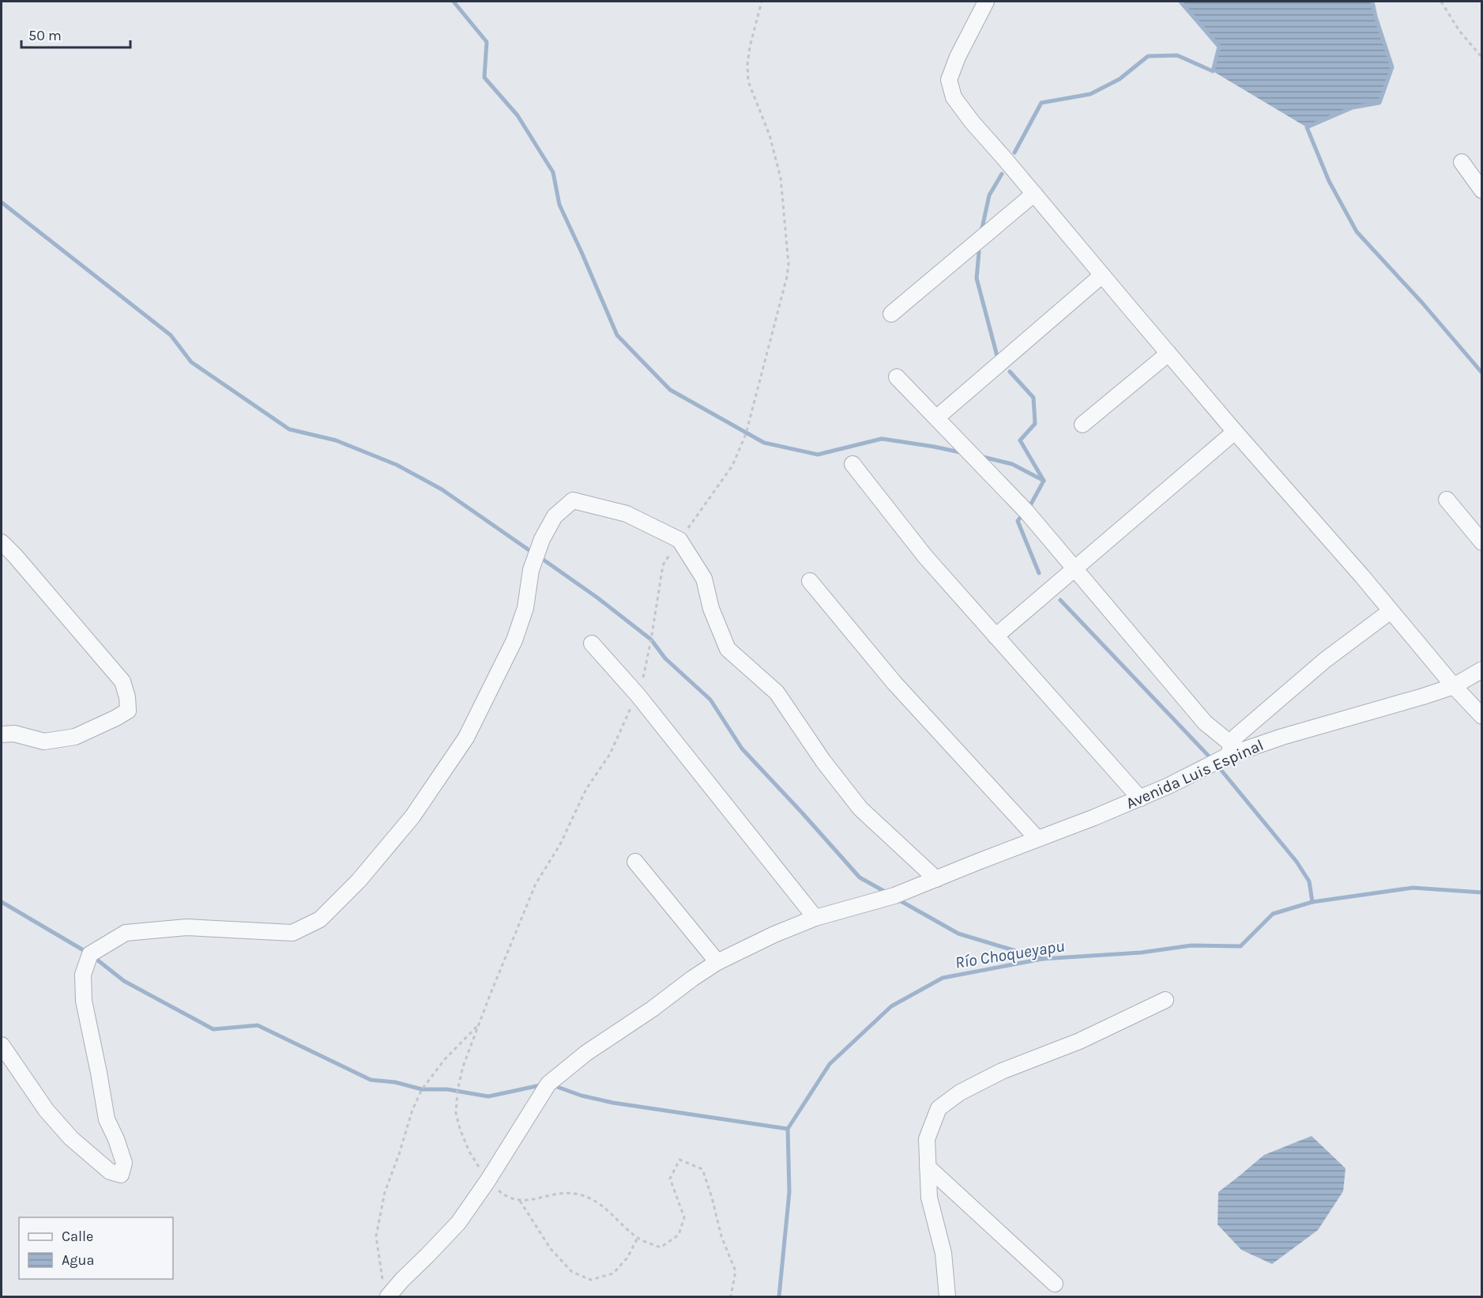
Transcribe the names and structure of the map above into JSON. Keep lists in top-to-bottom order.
{
  "streets": {
    "street": ["Avenida Luis Espinal"]
  },
  "water": ["Río Choqueyapu"],
  "legend": ["Calle", "Agua"],
  "scale_bar": "50 m"
}
